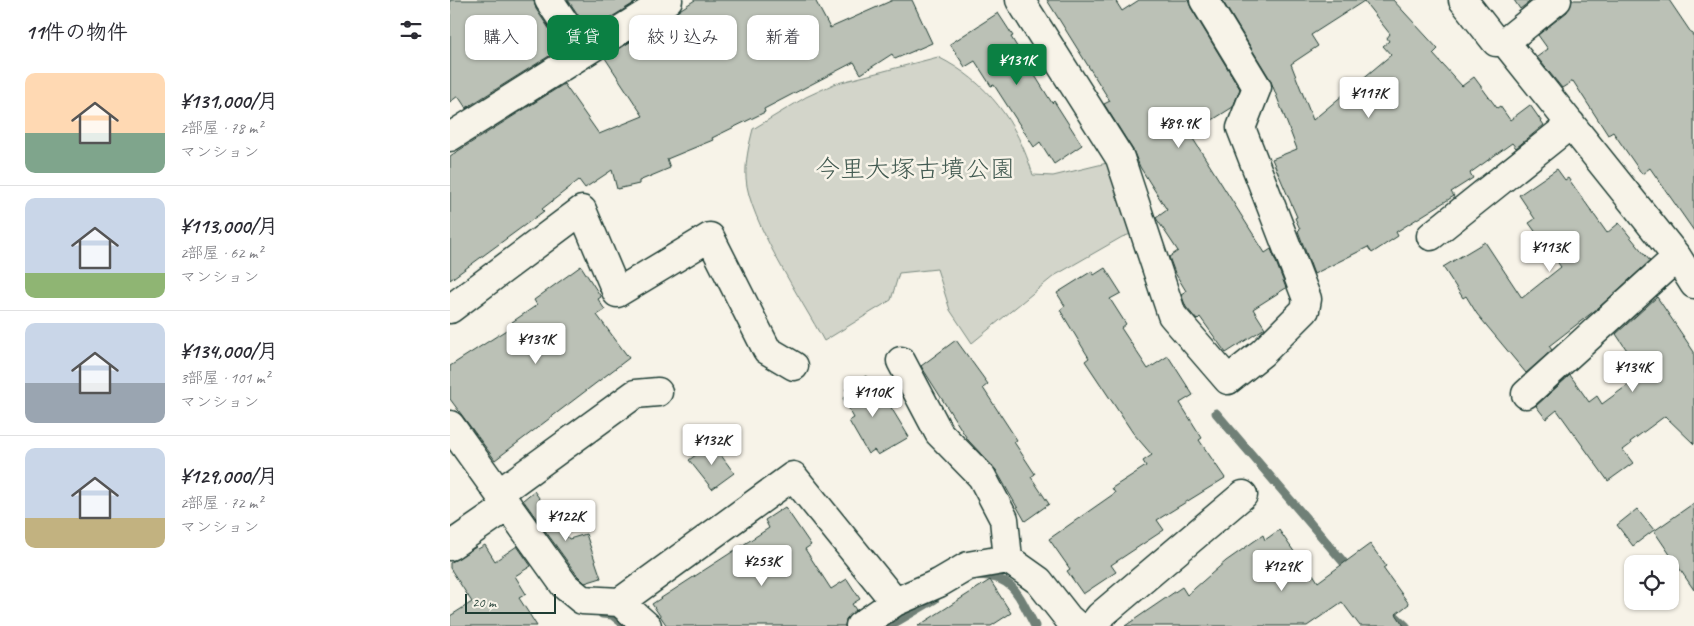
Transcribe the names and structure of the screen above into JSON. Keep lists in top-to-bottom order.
{
  "parks": ["今里大塚古墳公園"],
  "scale_bar": "20 m",
  "page": {
    "heading": "11件の物件",
    "chip": [
      "購入",
      "賃貸",
      "絞り込み",
      "新着"
    ],
    "price": [
      "¥131K",
      "¥117K",
      "¥89.9K",
      "¥113K",
      "¥131K",
      "¥134K",
      "¥110K",
      "¥132K",
      "¥122K",
      "¥253K",
      "¥129K"
    ],
    "list": [
      {
        "name": "¥131,000/月",
        "note": "2部屋 · 78 m² · マンション"
      },
      {
        "name": "¥113,000/月",
        "note": "2部屋 · 62 m² · マンション"
      },
      {
        "name": "¥134,000/月",
        "note": "3部屋 · 101 m² · マンション"
      },
      {
        "name": "¥129,000/月",
        "note": "2部屋 · 72 m² · マンション"
      }
    ],
    "scale": "20 m"
  }
}
